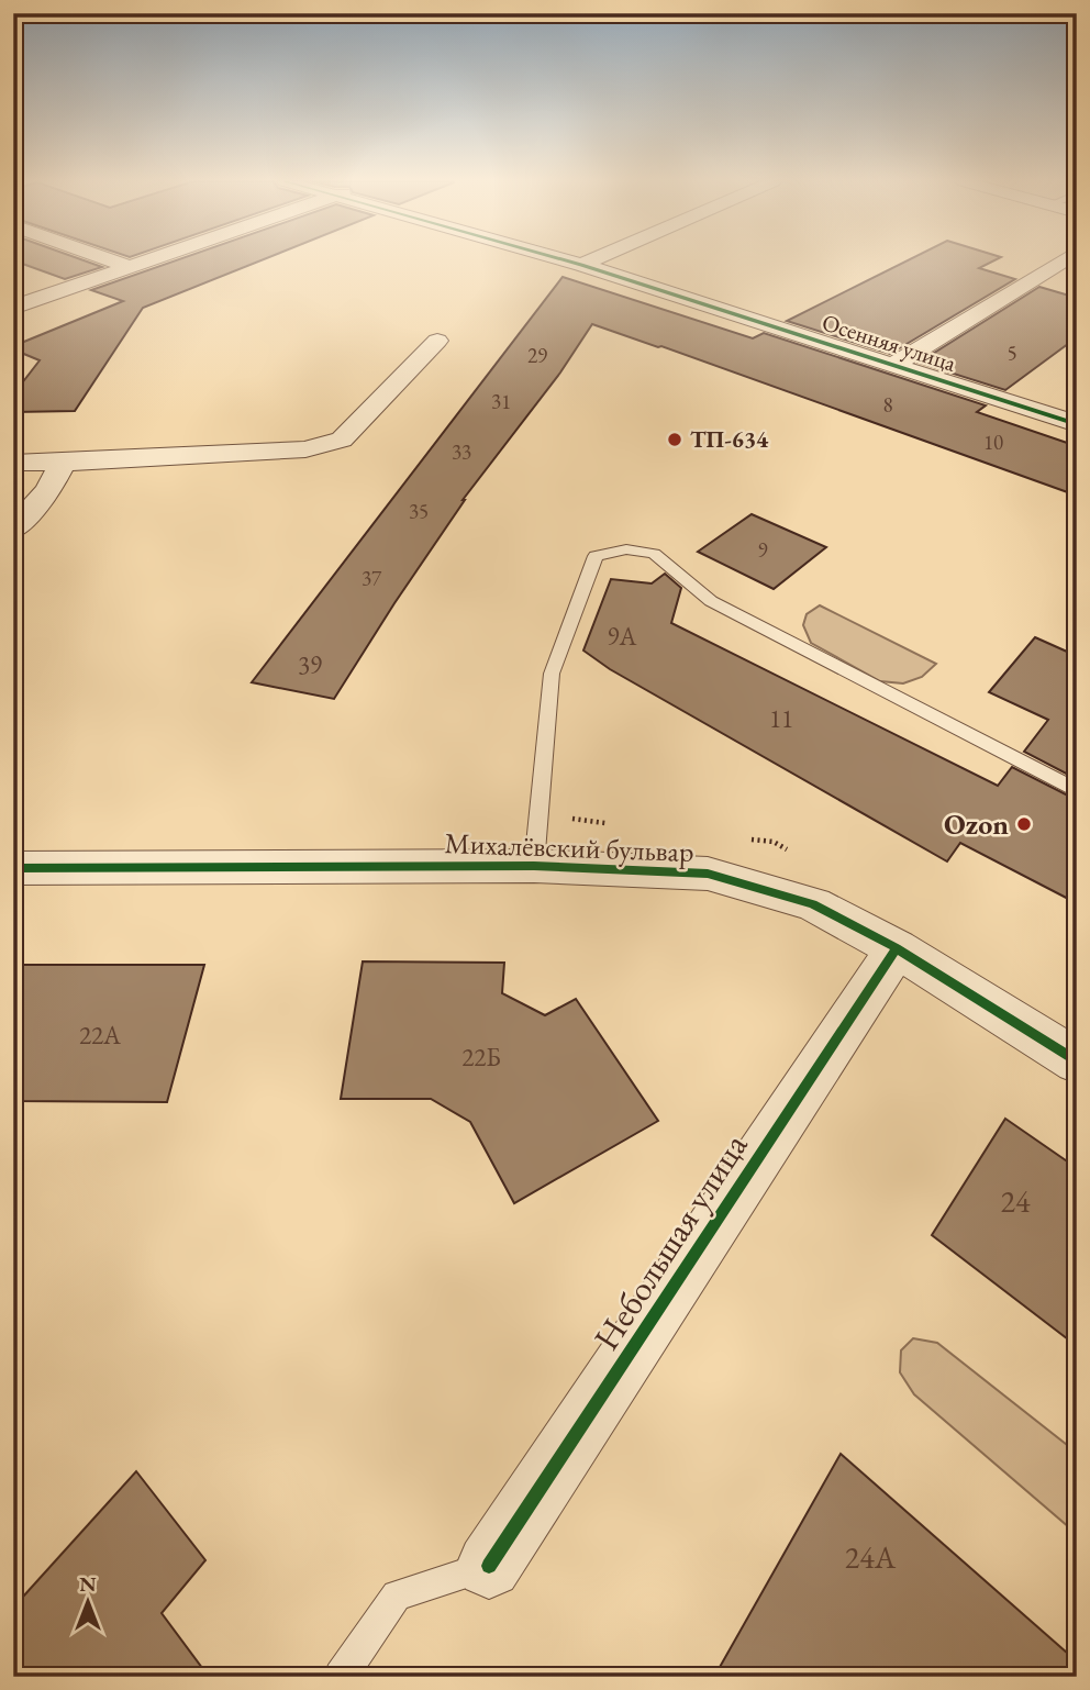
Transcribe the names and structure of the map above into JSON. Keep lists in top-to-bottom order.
{
  "streets": {
    "street": ["Осенняя улица", "Михалёвский бульвар", "Небольшая улица"]
  },
  "crossings": [
    ["Михалёвский бульвар", "Небольшая улица"]
  ],
  "places": ["ТП-634", "Ozon"],
  "house_numbers": [
    "5",
    "29",
    "31",
    "8",
    "10",
    "33",
    "35",
    "9",
    "37",
    "9А",
    "39",
    "11",
    "22А",
    "22Б",
    "24",
    "24А"
  ],
  "north": "top"
}
